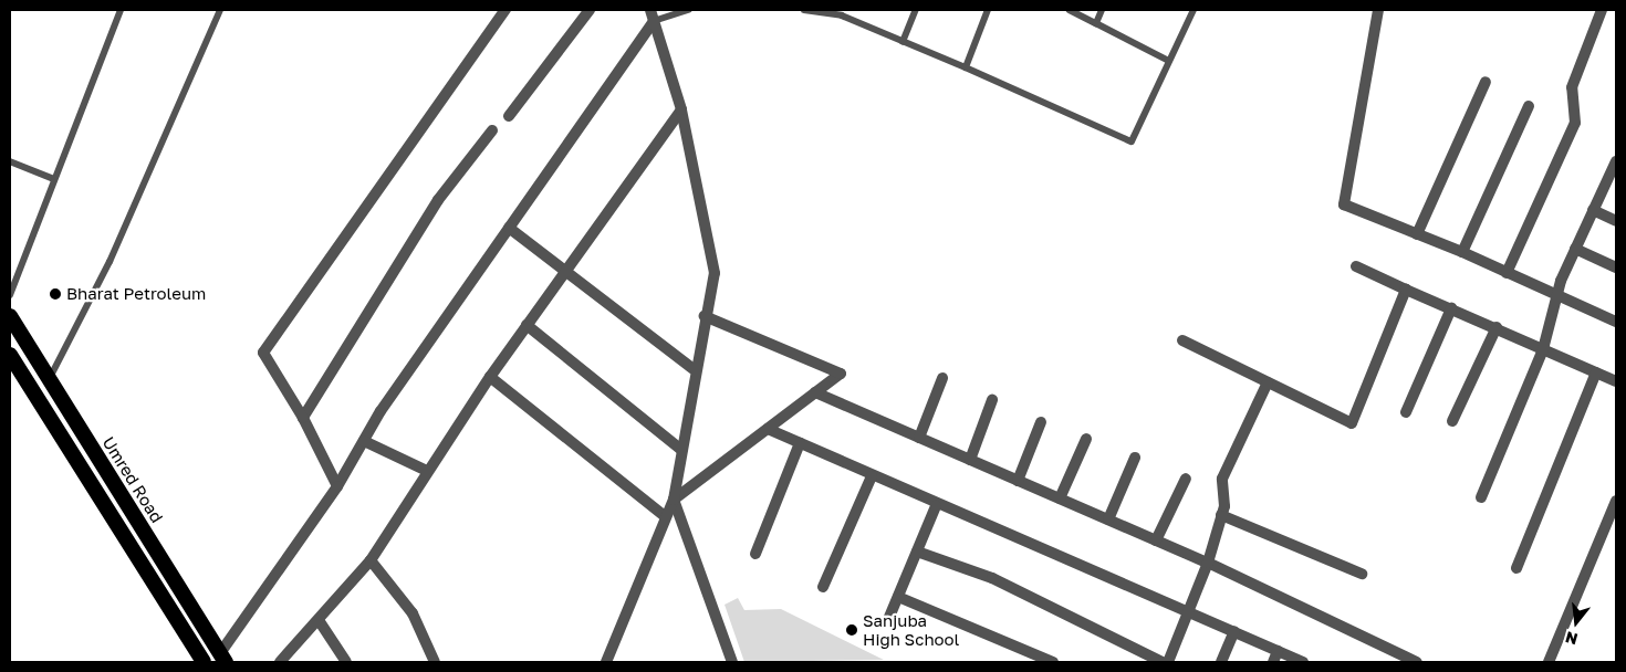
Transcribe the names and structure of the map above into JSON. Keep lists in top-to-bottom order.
{
  "streets": {
    "highway": ["Umred Road"]
  },
  "places": ["Bharat Petroleum", "Sanjuba High School"],
  "north": "bottom"
}
